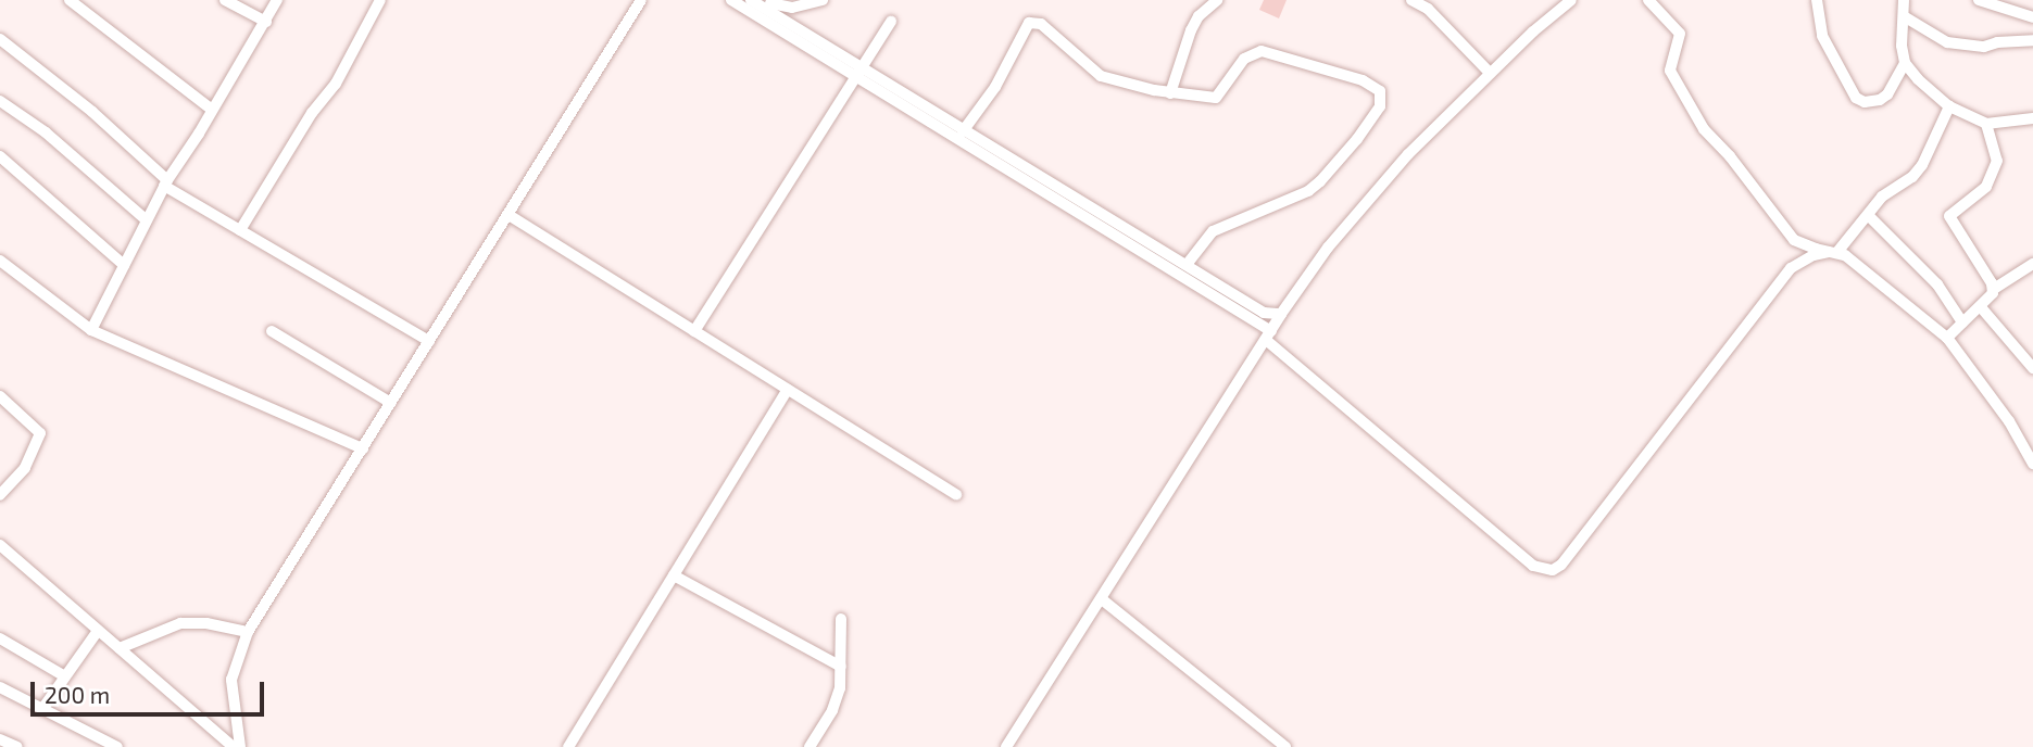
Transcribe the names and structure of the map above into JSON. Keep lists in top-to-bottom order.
{
  "scale_bar": "200 m"
}
